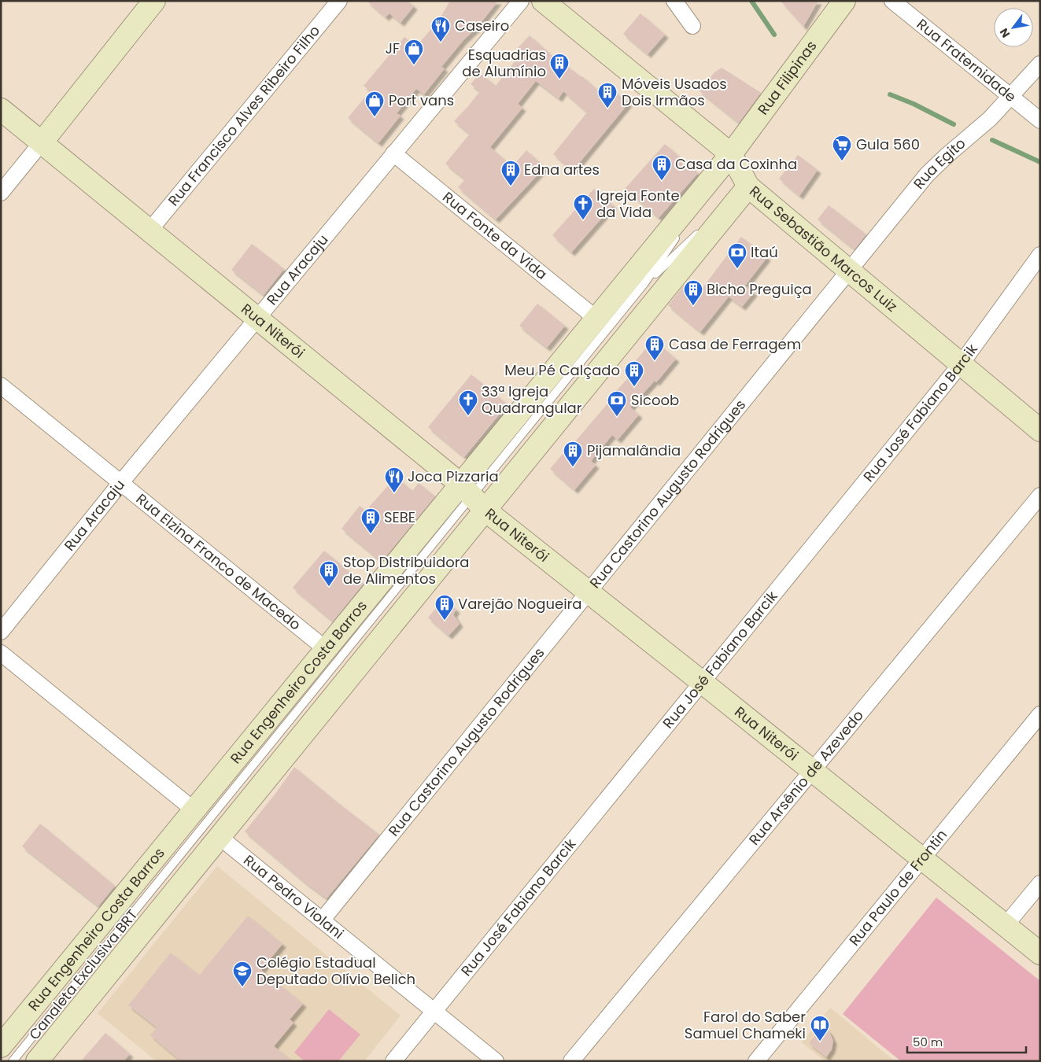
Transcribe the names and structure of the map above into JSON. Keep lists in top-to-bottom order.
{
  "streets": {
    "street": [
      "Rua Fraternidade",
      "Rua Filipinas",
      "Rua Francisco Alves Ribeiro Filho",
      "Rua Egito",
      "Rua Fonte da Vida",
      "Rua Sebastião Marcos Luiz",
      "Rua Aracaju",
      "Rua Niterói",
      "Rua José Fabiano Barcik",
      "Rua Castorino Augusto Rodrigues",
      "Rua Elzina Franco de Macedo",
      "Rua Engenheiro Costa Barros",
      "Rua Arsênio de Azevedo",
      "Rua Paulo de Frontin",
      "Rua Pedro Violani"
    ],
    "lane": ["Canaleta Exclusiva BRT"]
  },
  "crossings": [
    ["Rua Fraternidade", "Rua Egito"],
    ["Rua Filipinas", "Rua Sebastião Marcos Luiz"],
    ["Rua Filipinas", "Rua Engenheiro Costa Barros"],
    ["Rua Filipinas", "Canaleta Exclusiva BRT"],
    ["Rua Francisco Alves Ribeiro Filho", "Rua Niterói"],
    ["Rua Egito", "Rua Sebastião Marcos Luiz"],
    ["Rua Egito", "Rua Castorino Augusto Rodrigues"],
    ["Rua Fonte da Vida", "Rua Aracaju"],
    ["Rua Fonte da Vida", "Rua Engenheiro Costa Barros"],
    ["Rua Sebastião Marcos Luiz", "Rua José Fabiano Barcik"],
    ["Rua Sebastião Marcos Luiz", "Rua Castorino Augusto Rodrigues"],
    ["Rua Sebastião Marcos Luiz", "Rua Engenheiro Costa Barros"],
    ["Rua Sebastião Marcos Luiz", "Canaleta Exclusiva BRT"],
    ["Rua Aracaju", "Rua Niterói"],
    ["Rua Aracaju", "Rua Elzina Franco de Macedo"],
    ["Rua Niterói", "Rua José Fabiano Barcik"],
    ["Rua Niterói", "Rua Castorino Augusto Rodrigues"],
    ["Rua Niterói", "Rua Engenheiro Costa Barros"],
    ["Rua Niterói", "Rua Arsênio de Azevedo"],
    ["Rua Niterói", "Rua Paulo de Frontin"],
    ["Rua Niterói", "Canaleta Exclusiva BRT"],
    ["Rua José Fabiano Barcik", "Rua Pedro Violani"],
    ["Rua Castorino Augusto Rodrigues", "Rua Pedro Violani"],
    ["Rua Elzina Franco de Macedo", "Rua Engenheiro Costa Barros"],
    ["Rua Engenheiro Costa Barros", "Rua Pedro Violani"],
    ["Rua Engenheiro Costa Barros", "Canaleta Exclusiva BRT"]
  ],
  "places": {
    "restaurant": ["Caseiro", "Joca Pizzaria"],
    "shop": ["JF", "Port vans"],
    "building": [
      "Esquadrias de Alumínio",
      "Móveis Usados Dois Irmãos",
      "Casa da Coxinha",
      "Edna artes",
      "Bicho Preguiça",
      "Casa de Ferragem",
      "Meu Pé Calçado",
      "Pijamalândia",
      "SEBE",
      "Stop Distribuidora de Alimentos",
      "Varejão Nogueira"
    ],
    "supermarket": ["Gula 560"],
    "church": ["Igreja Fonte da Vida", "33ª Igreja Quadrangular"],
    "bank": ["Itaú", "Sicoob"],
    "school or university": ["Colégio Estadual Deputado Olívio Belich"],
    "library": ["Farol do Saber Samuel Chameki"]
  },
  "scale_bar": "50 m",
  "north": "bottom left"
}
